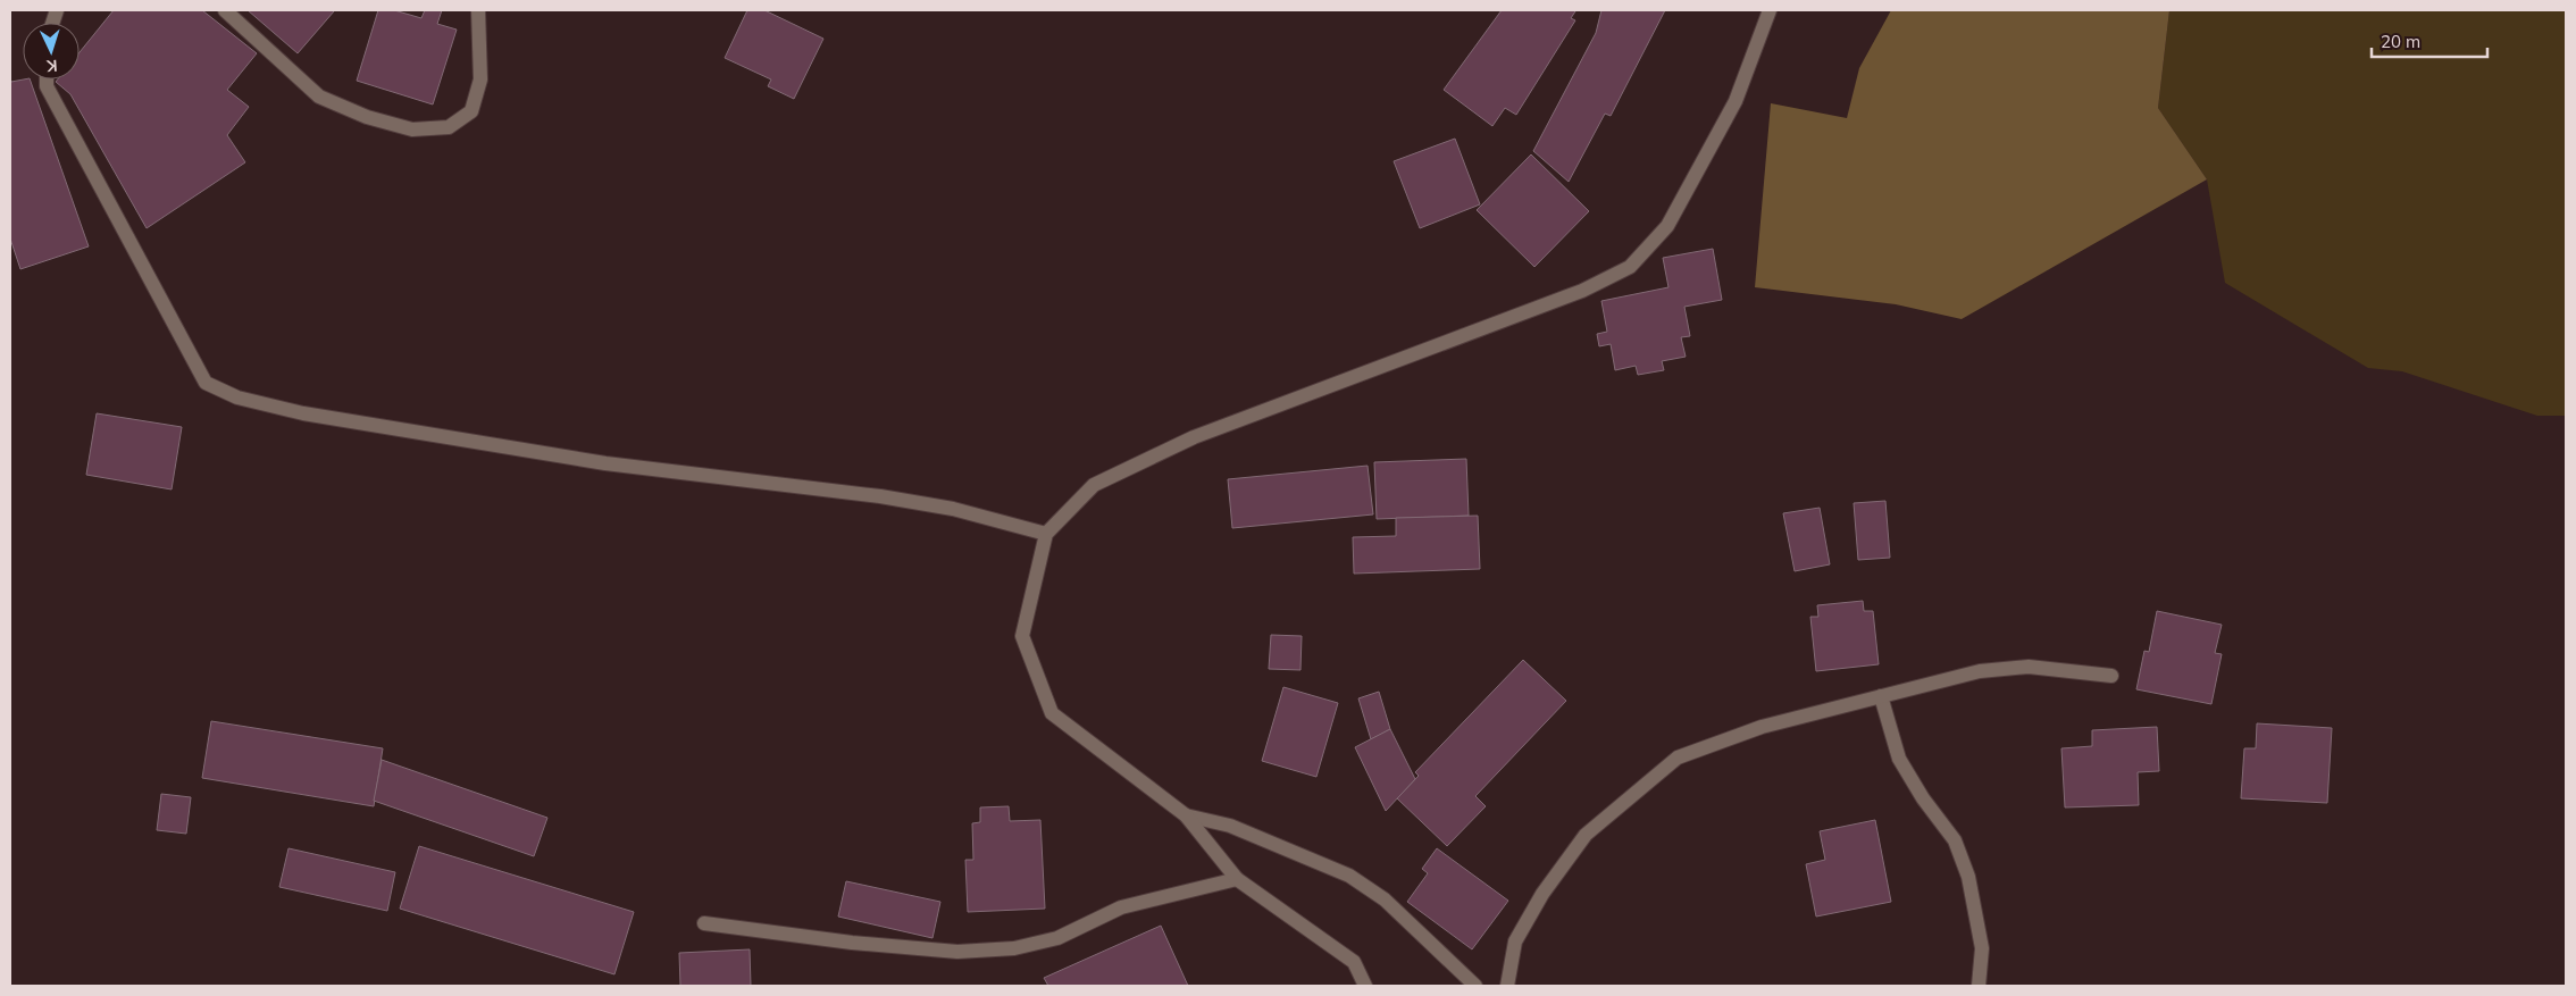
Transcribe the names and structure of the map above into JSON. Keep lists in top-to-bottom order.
{
  "scale_bar": "20 m",
  "north": "bottom"
}
